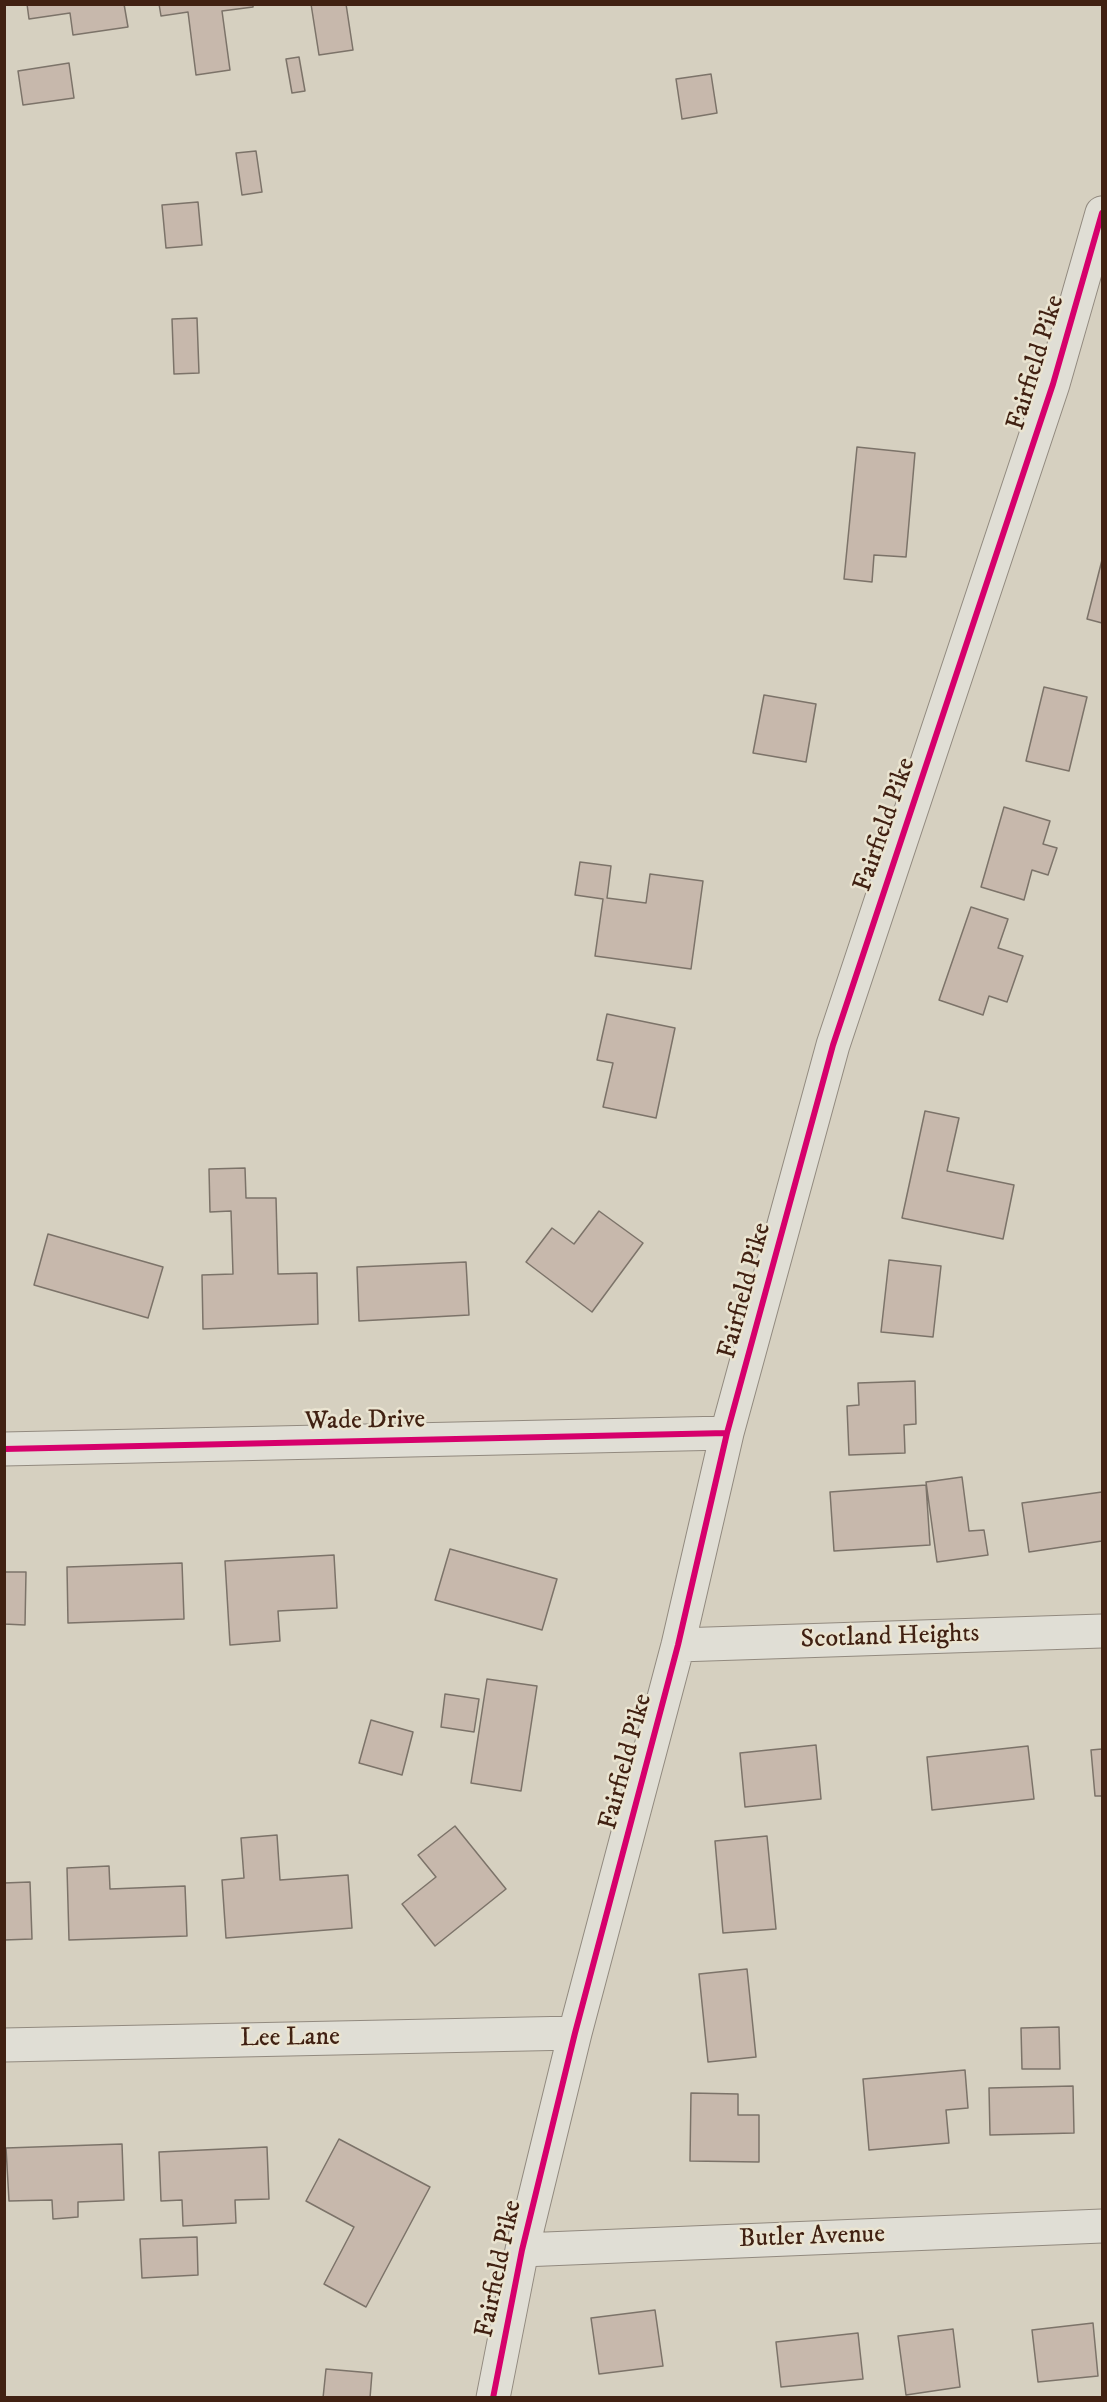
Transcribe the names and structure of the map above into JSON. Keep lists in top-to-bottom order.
{
  "streets": {
    "street": [
      "Fairfield Pike",
      "Wade Drive",
      "Scotland Heights",
      "Lee Lane",
      "Butler Avenue"
    ]
  },
  "crossings": [
    ["Fairfield Pike", "Wade Drive"],
    ["Fairfield Pike", "Scotland Heights"],
    ["Fairfield Pike", "Lee Lane"],
    ["Fairfield Pike", "Butler Avenue"]
  ]
}
